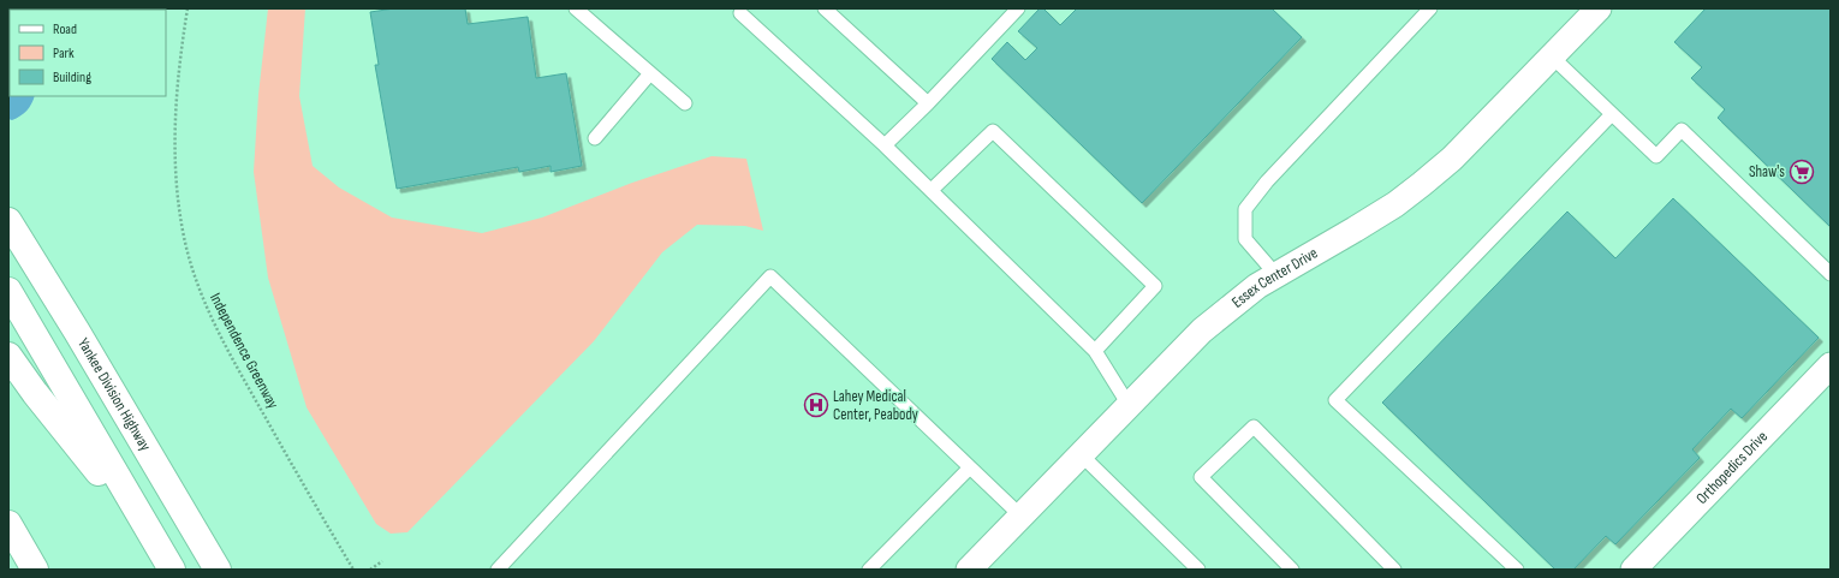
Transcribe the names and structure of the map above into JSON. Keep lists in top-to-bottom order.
{
  "streets": {
    "main road": ["Yankee Division Highway"],
    "street": ["Essex Center Drive", "Orthopedics Drive"],
    "path": ["Independence Greenway"]
  },
  "places": {
    "supermarket": ["Shaw's"],
    "hospital": ["Lahey Medical Center, Peabody"]
  },
  "legend": ["Road", "Park", "Building"]
}
